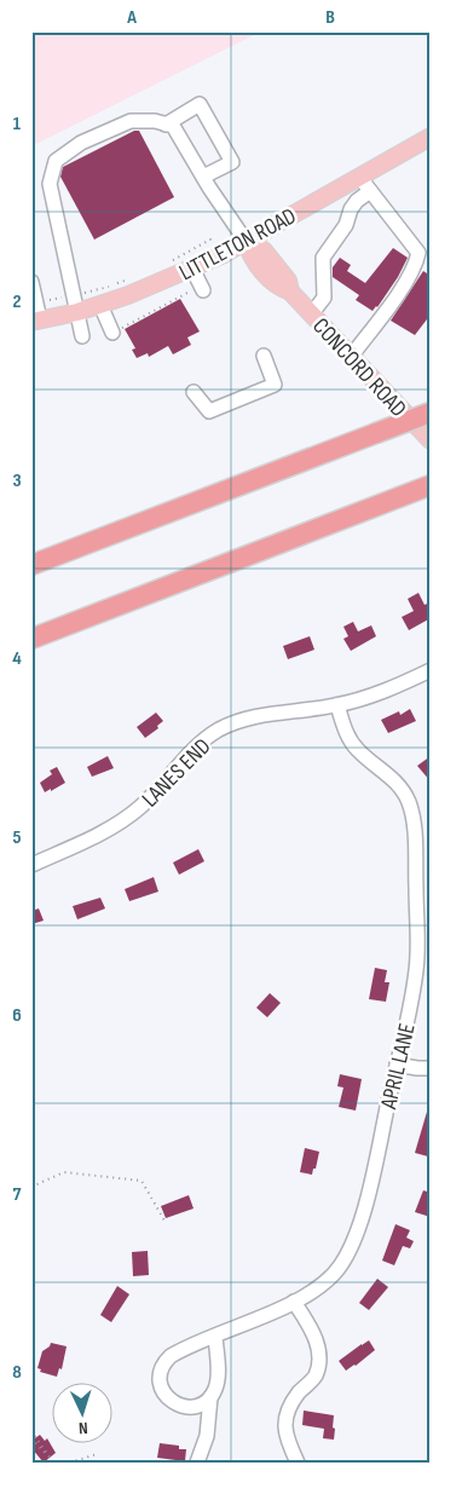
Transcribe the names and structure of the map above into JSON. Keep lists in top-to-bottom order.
{
  "streets": {
    "main road": ["LITTLETON ROAD", "CONCORD ROAD"],
    "street": ["LANES END", "APRIL LANE"]
  },
  "crossings": [
    ["LITTLETON ROAD", "CONCORD ROAD"],
    ["LANES END", "APRIL LANE"]
  ],
  "north": "bottom",
  "grid": {
    "columns": ["A", "B"],
    "rows": [
      "1",
      "2",
      "3",
      "4",
      "5",
      "6",
      "7",
      "8"
    ]
  }
}
